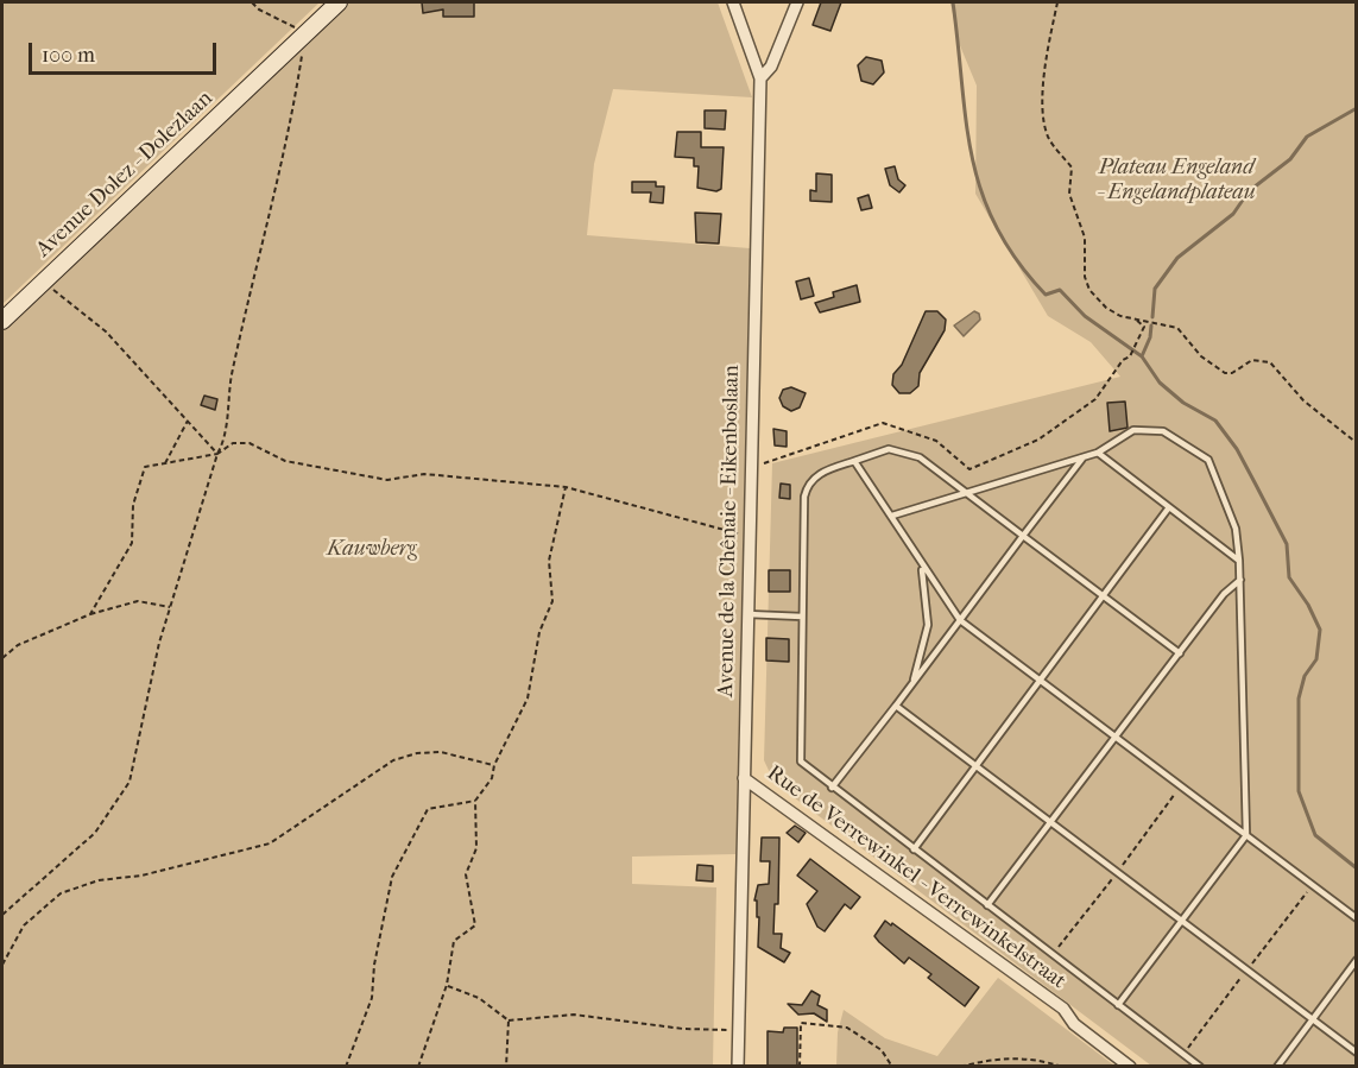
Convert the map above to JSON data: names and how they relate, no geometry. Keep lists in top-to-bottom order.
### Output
{
  "streets": {
    "street": ["Avenue Dolez - Dolezlaan", "Avenue de la Chênaie - Eikenboslaan", "Rue de Verrewinkel - Verrewinkelstraat"]
  },
  "crossings": [
    ["Avenue de la Chênaie - Eikenboslaan", "Rue de Verrewinkel - Verrewinkelstraat"]
  ],
  "parks": ["Plateau Engeland - Engelandplateau", "Kauwberg"],
  "scale_bar": "100 m"
}
